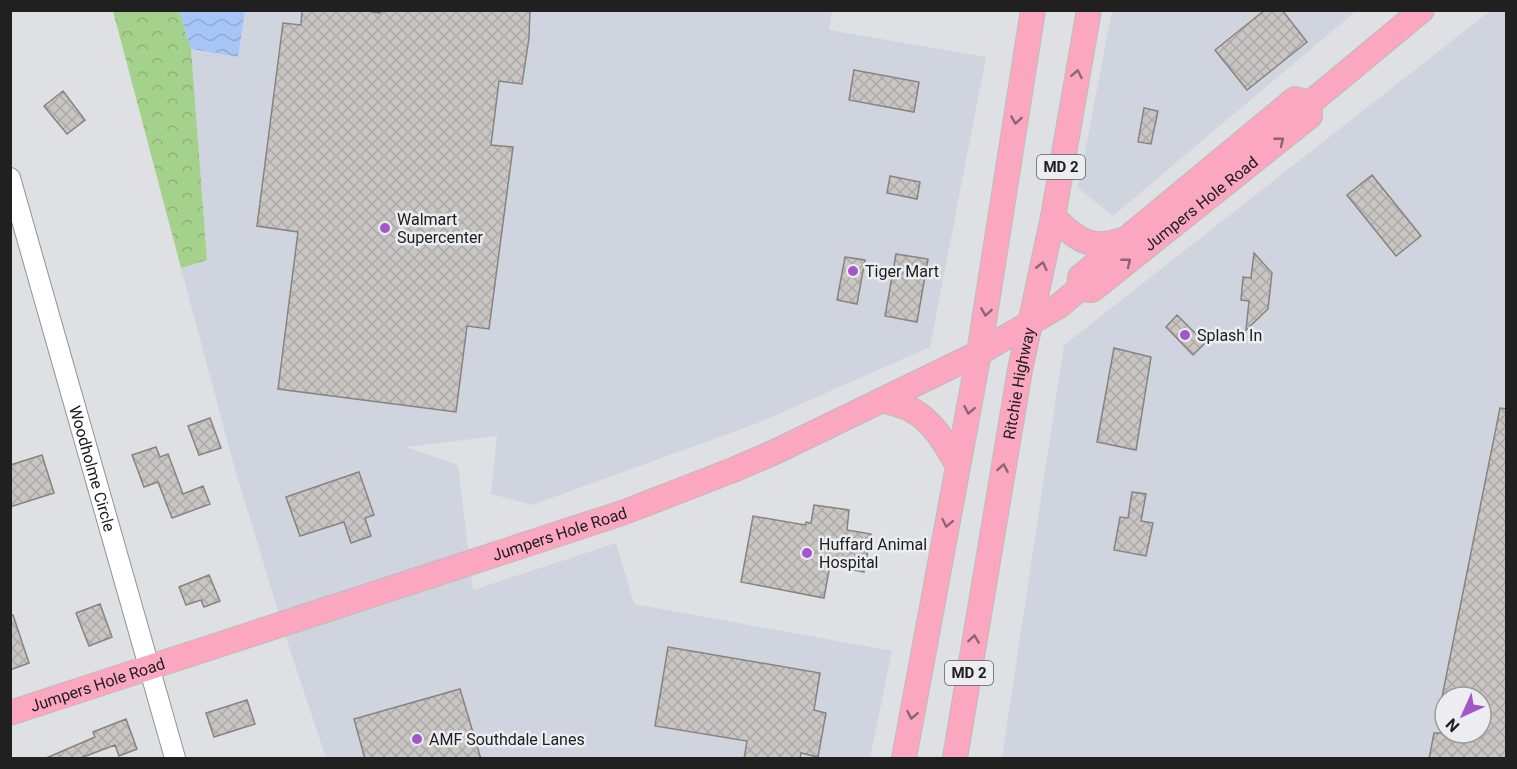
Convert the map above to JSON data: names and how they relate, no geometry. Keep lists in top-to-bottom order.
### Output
{
  "streets": {
    "main road": ["MD 2", "Jumpers Hole Road", "Ritchie Highway"],
    "street": ["Woodholme Circle"]
  },
  "crossings": [
    ["MD 2", "Jumpers Hole Road"],
    ["Jumpers Hole Road", "Ritchie Highway"],
    ["Jumpers Hole Road", "Woodholme Circle"]
  ],
  "places": [
    "Walmart Supercenter",
    "Tiger Mart",
    "Splash In",
    "Huffard Animal Hospital",
    "AMF Southdale Lanes"
  ],
  "north": "bottom left"
}
